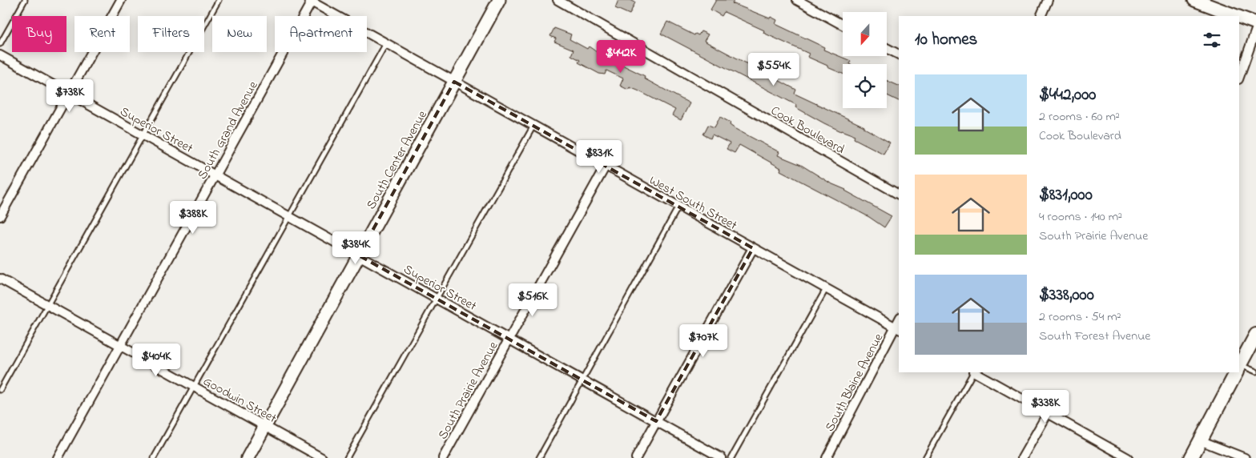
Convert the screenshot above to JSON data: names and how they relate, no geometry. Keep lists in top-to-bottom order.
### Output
{
  "streets": {
    "street": [
      "Superior Street",
      "Cook Boulevard",
      "South Grand Avenue",
      "South Center Avenue",
      "West South Street",
      "South Blaine Avenue",
      "South Prairie Avenue",
      "Goodwin Street"
    ]
  },
  "crossings": [
    ["Superior Street", "South Grand Avenue"],
    ["Superior Street", "South Center Avenue"],
    ["Superior Street", "South Prairie Avenue"],
    ["South Grand Avenue", "West South Street"],
    ["South Grand Avenue", "Goodwin Street"],
    ["South Center Avenue", "West South Street"],
    ["South Center Avenue", "Goodwin Street"],
    ["West South Street", "South Blaine Avenue"],
    ["West South Street", "South Prairie Avenue"]
  ],
  "north": "bottom",
  "page": {
    "chip": [
      "Buy",
      "Rent",
      "Filters",
      "New",
      "Apartment"
    ],
    "heading": "10 homes",
    "price": [
      "$442K",
      "$554K",
      "$738K",
      "$831K",
      "$388K",
      "$384K",
      "$516K",
      "$707K",
      "$404K",
      "$338K"
    ],
    "list": [
      {
        "name": "$442,000",
        "note": "2 rooms · 60 m² · Cook Boulevard"
      },
      {
        "name": "$831,000",
        "note": "4 rooms · 140 m² · South Prairie Avenue"
      },
      {
        "name": "$338,000",
        "note": "2 rooms · 54 m² · South Forest Avenue"
      }
    ]
  }
}
